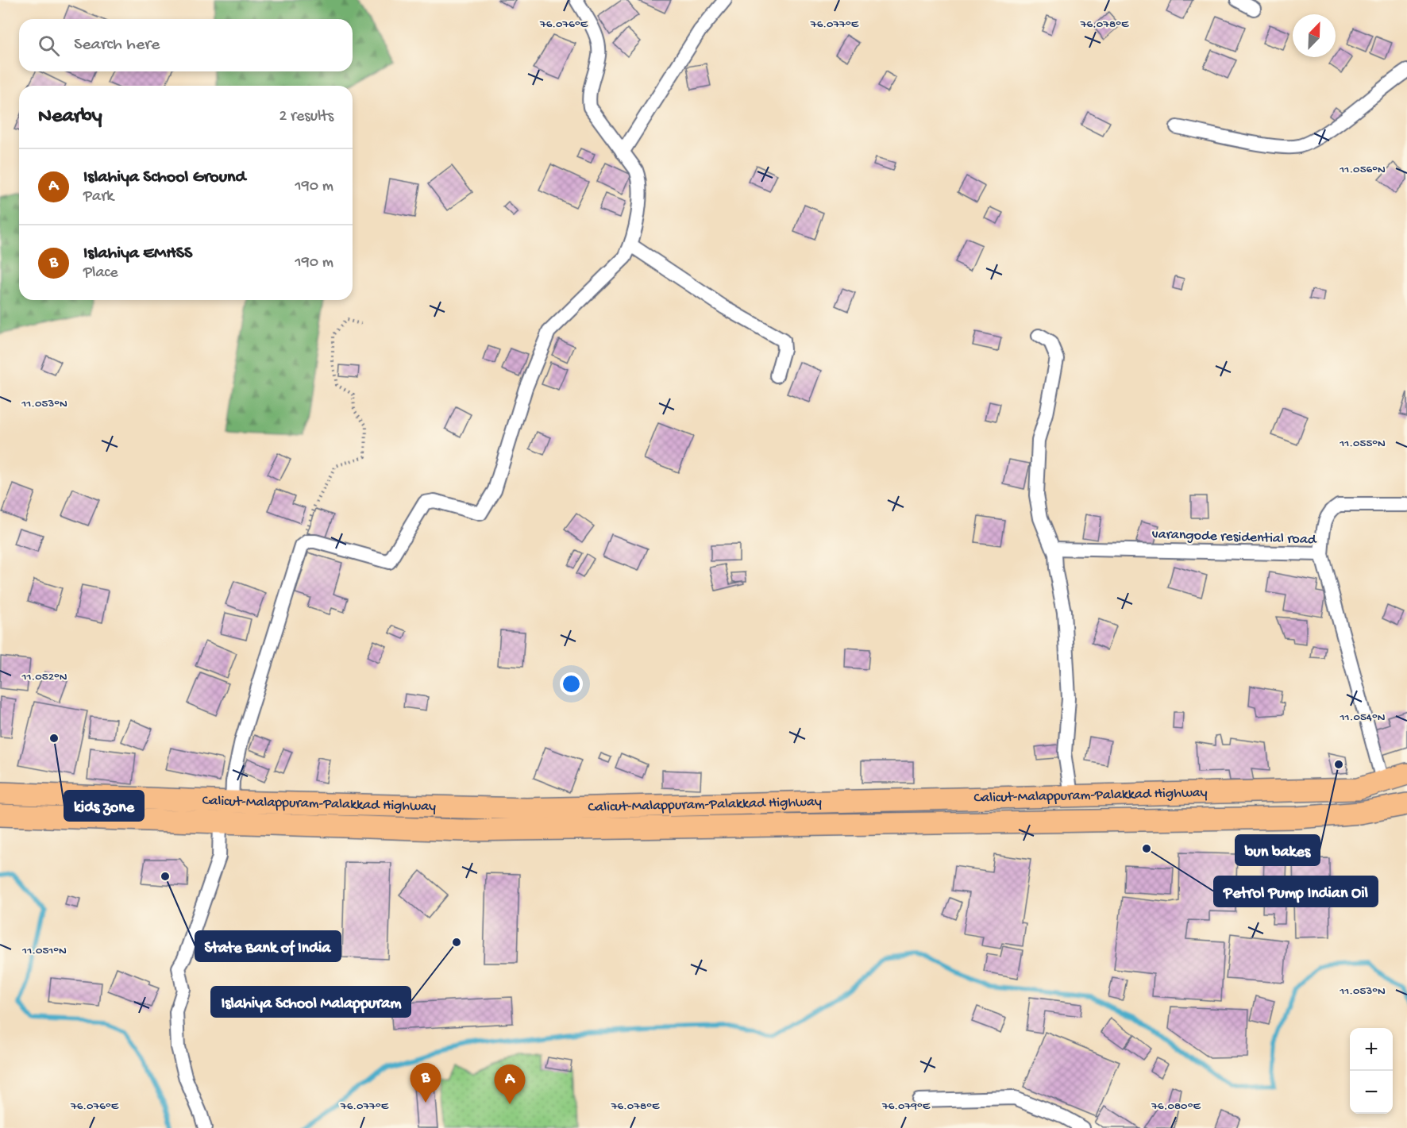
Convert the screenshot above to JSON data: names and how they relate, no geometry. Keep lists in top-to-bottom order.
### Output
{
  "streets": {
    "highway": ["Calicut-Malappuram-Palakkad Highway"],
    "street": ["varangode residential road"]
  },
  "crossings": [
    ["varangode residential road", "Calicut-Malappuram-Palakkad Highway"]
  ],
  "places": [
    "kids zone",
    "bun bakes",
    "Petrol Pump Indian Oil",
    "State Bank of India",
    "Islahiya School Malappuram"
  ],
  "north": "top right",
  "page": {
    "search": "Search here",
    "heading": ["Nearby", "2 results"],
    "list": [
      {
        "mark": "A",
        "name": "Islahiya School Ground",
        "note": "Park",
        "value": "190 m"
      },
      {
        "mark": "B",
        "name": "Islahiya EMHSS",
        "note": "Place",
        "value": "190 m"
      }
    ],
    "map_buttons": ["+", "−"],
    "pins": ["B", "A"]
  },
  "coordinates": [
    "76.076°E",
    "76.077°E",
    "76.078°E",
    "11.056°N",
    "11.053°N",
    "11.055°N",
    "11.052°N",
    "11.054°N",
    "11.051°N",
    "76.079°E",
    "76.080°E"
  ]
}
